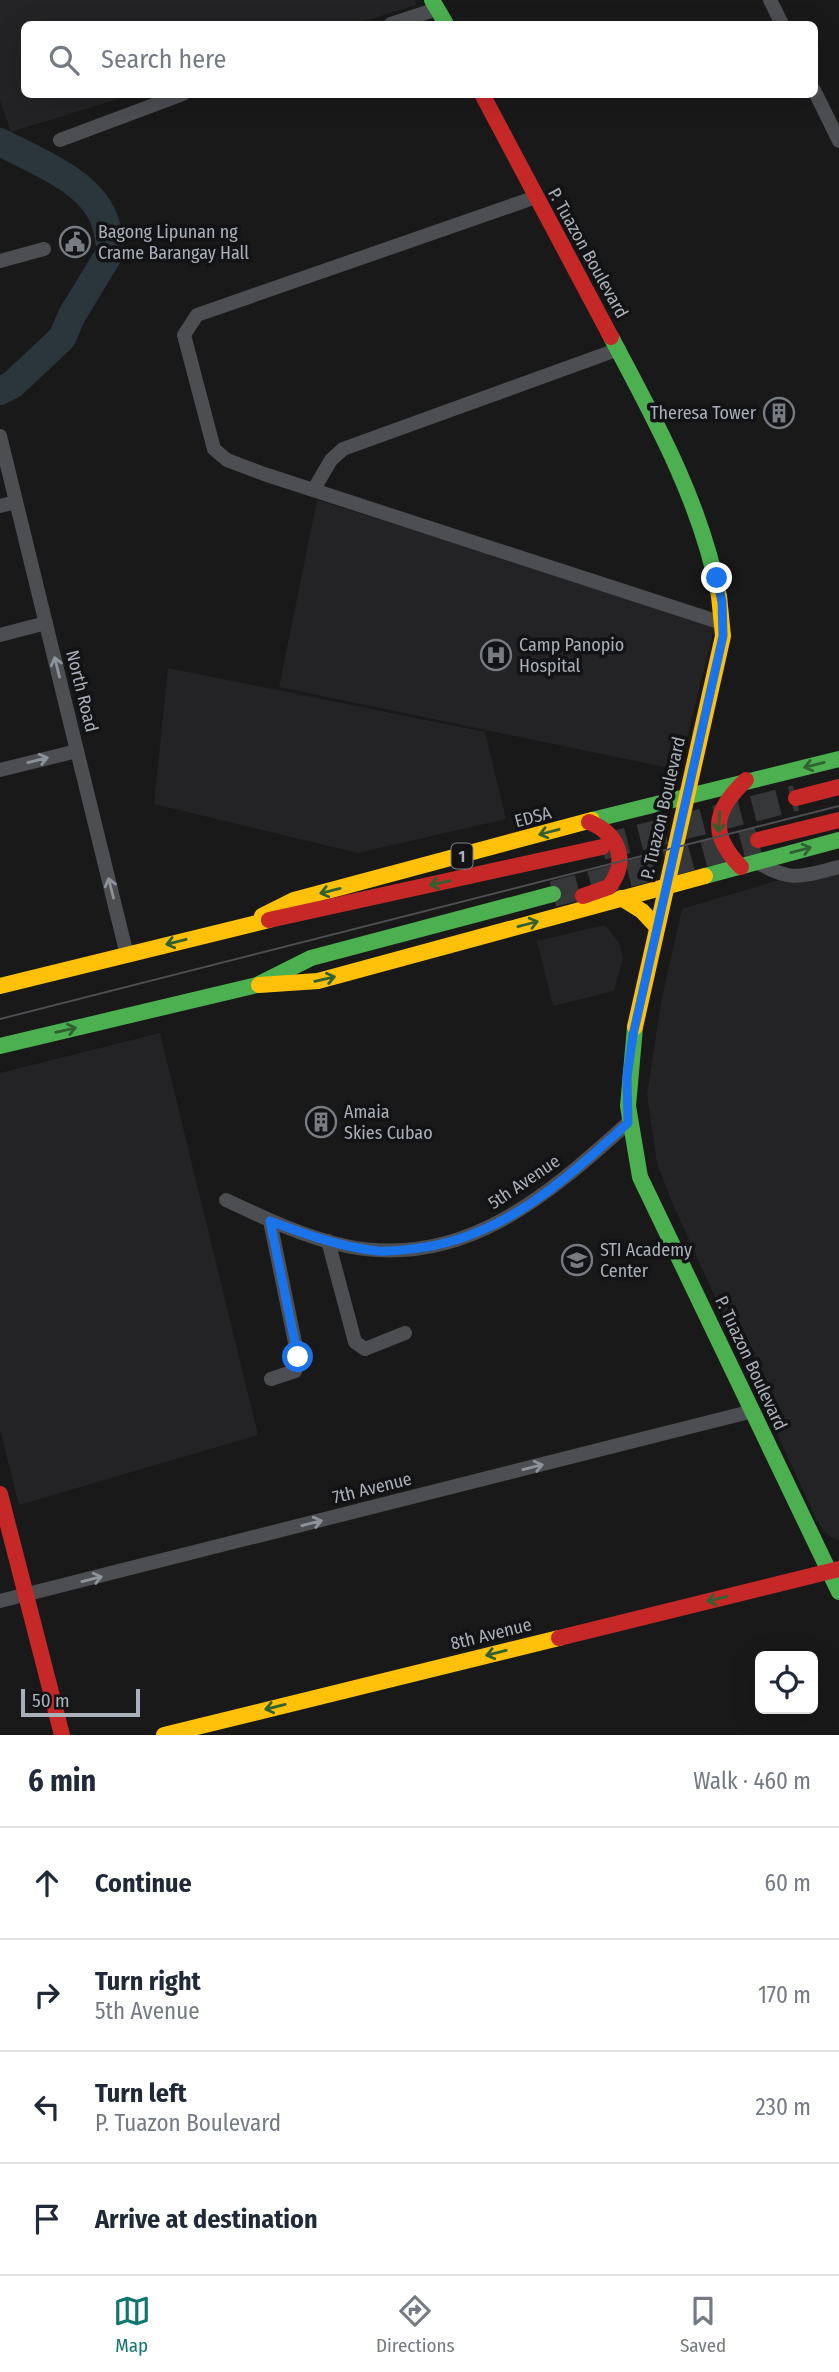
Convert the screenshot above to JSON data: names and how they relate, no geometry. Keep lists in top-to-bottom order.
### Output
{
  "streets": {
    "main road": [
      "P. Tuazon Boulevard",
      "EDSA",
      "1",
      "8th Avenue"
    ],
    "street": ["North Road", "5th Avenue", "7th Avenue"]
  },
  "crossings": [
    ["P. Tuazon Boulevard", "EDSA"],
    ["P. Tuazon Boulevard", "5th Avenue"],
    ["P. Tuazon Boulevard", "7th Avenue"],
    ["P. Tuazon Boulevard", "8th Avenue"],
    ["North Road", "EDSA"]
  ],
  "one_way": ["North Road", "7th Avenue", "8th Avenue"],
  "places": {
    "public building": ["Bagong Lipunan ng Crame Barangay Hall"],
    "building": ["Theresa Tower", "Amaia Skies Cubao"],
    "hospital": ["Camp Panopio Hospital"],
    "school or university": ["STI Academy Center"]
  },
  "scale_bar": "50 m",
  "page": {
    "search": "Search here",
    "scale": "50 m",
    "heading": ["6 min", "Walk · 460 m"],
    "list": [
      ["Continue", "60 m"],
      ["Turn right", "5th Avenue", "170 m"],
      ["Turn left", "P. Tuazon Boulevard", "230 m"],
      "Arrive at destination"
    ],
    "nav": ["Map", "Directions", "Saved"]
  }
}
